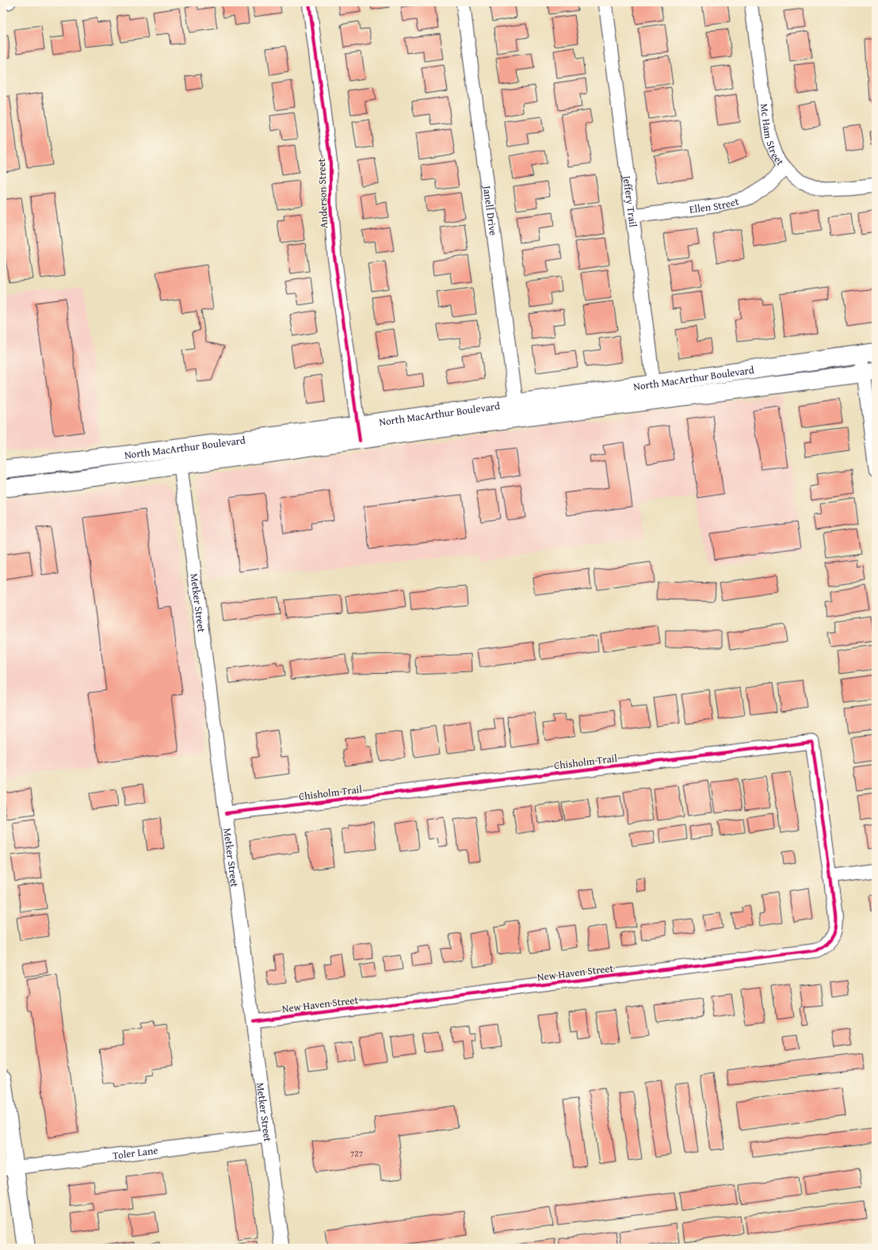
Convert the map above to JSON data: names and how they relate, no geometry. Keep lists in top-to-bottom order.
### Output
{
  "streets": {
    "main road": ["North MacArthur Boulevard"],
    "street": [
      "Mc Ham Street",
      "Anderson Street",
      "Jeffery Trail",
      "Ellen Street",
      "Janell Drive",
      "Metker Street",
      "Chisholm Trail",
      "New Haven Street",
      "Toler Lane"
    ]
  },
  "crossings": [
    ["Mc Ham Street", "Ellen Street"],
    ["Anderson Street", "North MacArthur Boulevard"],
    ["Jeffery Trail", "Ellen Street"],
    ["Jeffery Trail", "North MacArthur Boulevard"],
    ["Janell Drive", "North MacArthur Boulevard"],
    ["North MacArthur Boulevard", "Metker Street"],
    ["Metker Street", "Chisholm Trail"],
    ["Metker Street", "New Haven Street"],
    ["Metker Street", "Toler Lane"],
    ["Chisholm Trail", "New Haven Street"]
  ],
  "house_numbers": ["727"]
}
